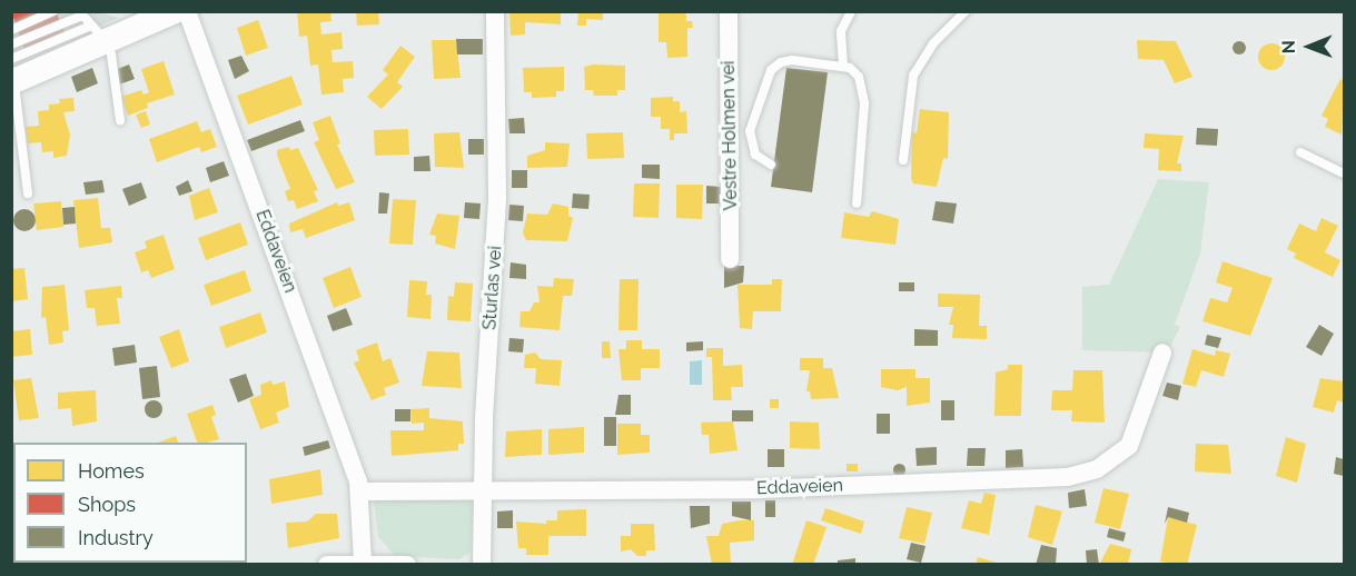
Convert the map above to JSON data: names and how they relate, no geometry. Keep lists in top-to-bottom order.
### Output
{
  "streets": {
    "street": ["Vestre Holmen vei", "Eddaveien", "Sturlas vei"]
  },
  "crossings": [
    ["Eddaveien", "Sturlas vei"]
  ],
  "legend": ["Homes", "Shops", "Industry"],
  "north": "left"
}
